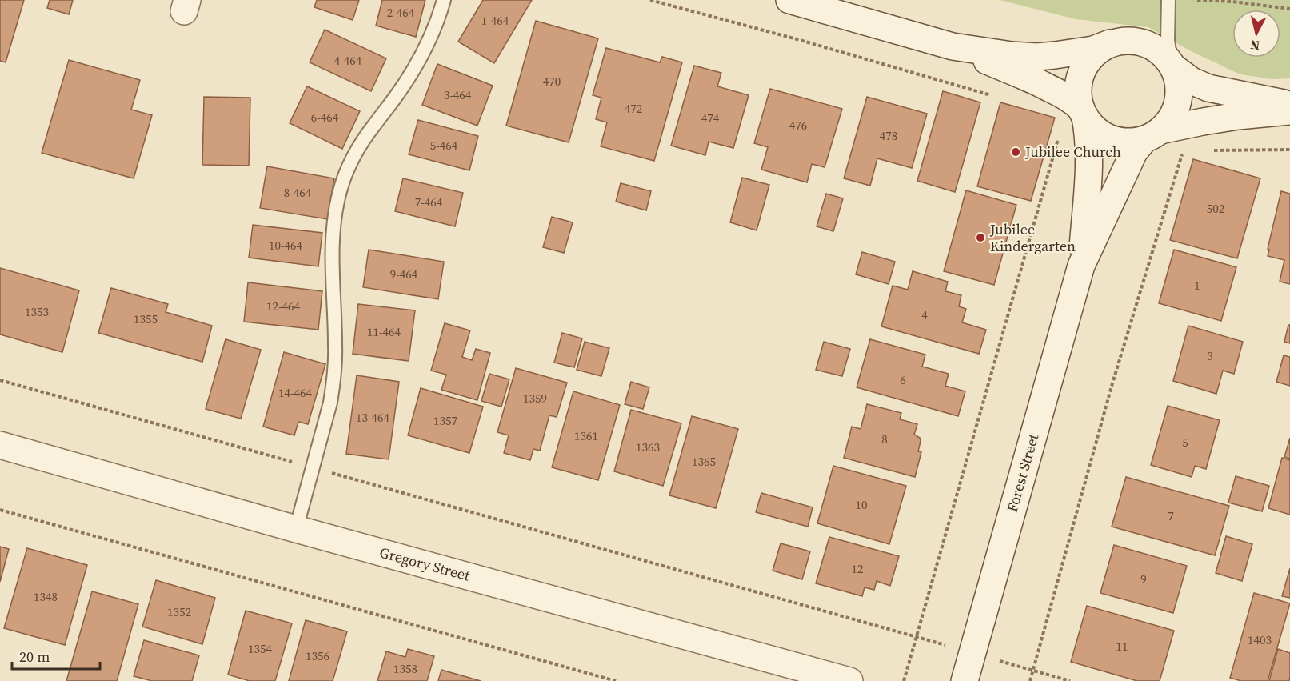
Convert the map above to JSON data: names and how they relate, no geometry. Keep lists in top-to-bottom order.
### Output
{
  "streets": {
    "street": ["Forest Street", "Gregory Street"]
  },
  "places": ["Jubilee Church", "Jubilee Kindergarten"],
  "house_numbers": [
    "2-464",
    "1-464",
    "4-464",
    "470",
    "3-464",
    "472",
    "6-464",
    "474",
    "476",
    "478",
    "5-464",
    "8-464",
    "7-464",
    "502",
    "10-464",
    "9-464",
    "1",
    "12-464",
    "1353",
    "4",
    "1355",
    "11-464",
    "3",
    "6",
    "14-464",
    "1359",
    "13-464",
    "1357",
    "1361",
    "8",
    "5",
    "1363",
    "1365",
    "10",
    "7",
    "12",
    "9",
    "1348",
    "1352",
    "1403",
    "11",
    "1354",
    "1356",
    "1358"
  ],
  "scale_bar": "20 m",
  "north": "bottom"
}
